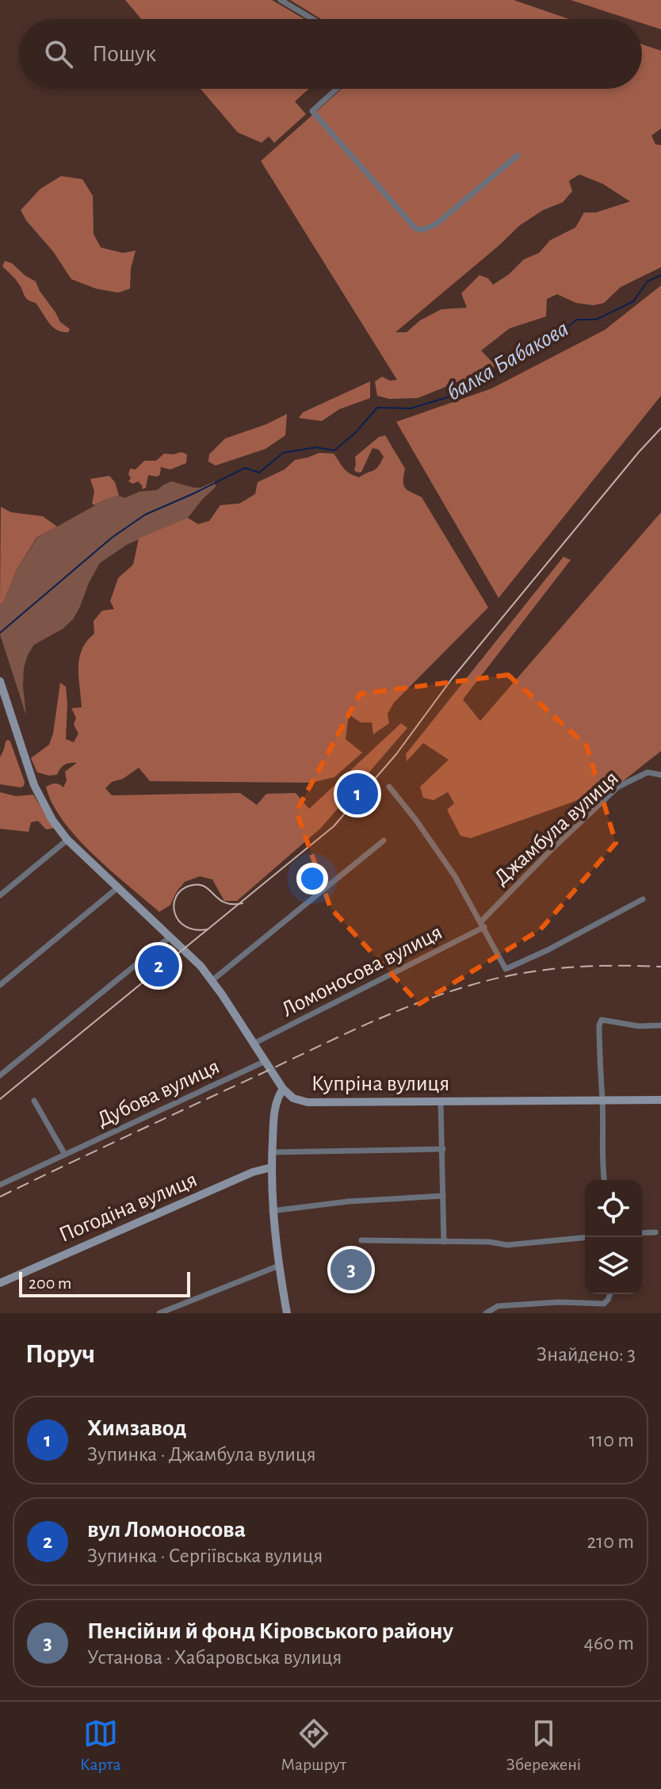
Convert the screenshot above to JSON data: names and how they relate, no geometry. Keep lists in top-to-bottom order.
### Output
{
  "streets": {
    "main road": ["Купріна вулиця", "Погодіна вулиця"],
    "street": ["Джамбула вулиця", "Ломоносова вулиця", "Дубова вулиця"]
  },
  "crossings": [
    ["Джамбула вулиця", "Ломоносова вулиця"],
    ["Ломоносова вулиця", "Купріна вулиця"],
    ["Купріна вулиця", "Дубова вулиця"]
  ],
  "water": ["балка Бабакова"],
  "scale_bar": "200 m",
  "page": {
    "search": "Пошук",
    "pins": ["1", "2", "3"],
    "scale": "200 m",
    "heading": ["Поруч", "Знайдено: 3"],
    "list": [
      {
        "mark": "1",
        "name": "Химзавод",
        "note": "Зупинка · Джамбула вулиця",
        "value": "110 m"
      },
      {
        "mark": "2",
        "name": "вул Ломоносова",
        "note": "Зупинка · Сергіївська вулиця",
        "value": "210 m"
      },
      {
        "mark": "3",
        "name": "Пенсійни й фонд Кіровського району",
        "note": "Установа · Хабаровська вулиця",
        "value": "460 m"
      }
    ],
    "nav": ["Карта", "Маршрут", "Збережені"]
  }
}
